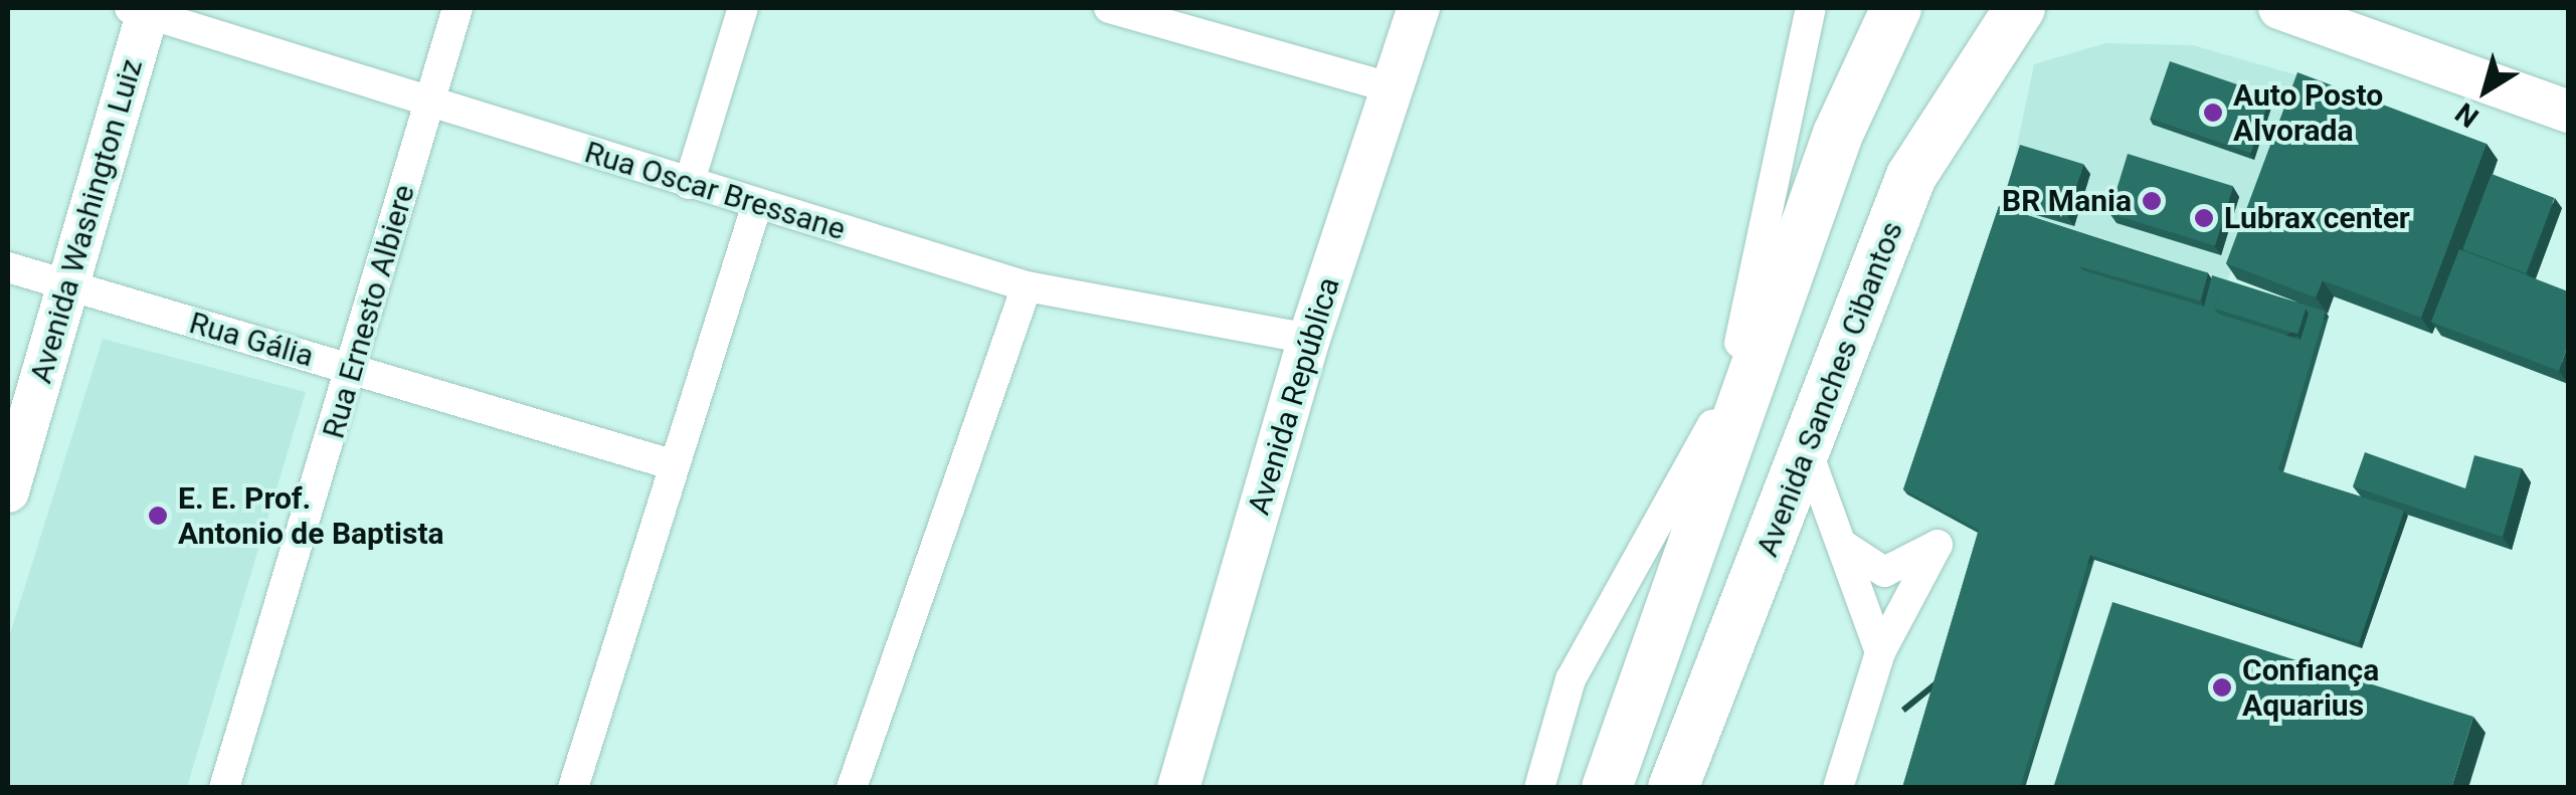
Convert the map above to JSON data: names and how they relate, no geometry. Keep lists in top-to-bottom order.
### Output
{
  "streets": {
    "main road": ["Avenida Washington Luiz", "Avenida Sanches Cibantos", "Avenida República"],
    "street": ["Rua Oscar Bressane", "Rua Ernesto Albiere", "Rua Gália"]
  },
  "crossings": [
    ["Rua Oscar Bressane", "Avenida Washington Luiz"],
    ["Rua Oscar Bressane", "Rua Ernesto Albiere"],
    ["Rua Oscar Bressane", "Avenida República"],
    ["Avenida Washington Luiz", "Rua Gália"],
    ["Rua Ernesto Albiere", "Rua Gália"]
  ],
  "places": [
    "Auto Posto Alvorada",
    "BR Mania",
    "Lubrax center",
    "E. E. Prof. Antonio de Baptista",
    "Confiança Aquarius"
  ],
  "north": "bottom left"
}
